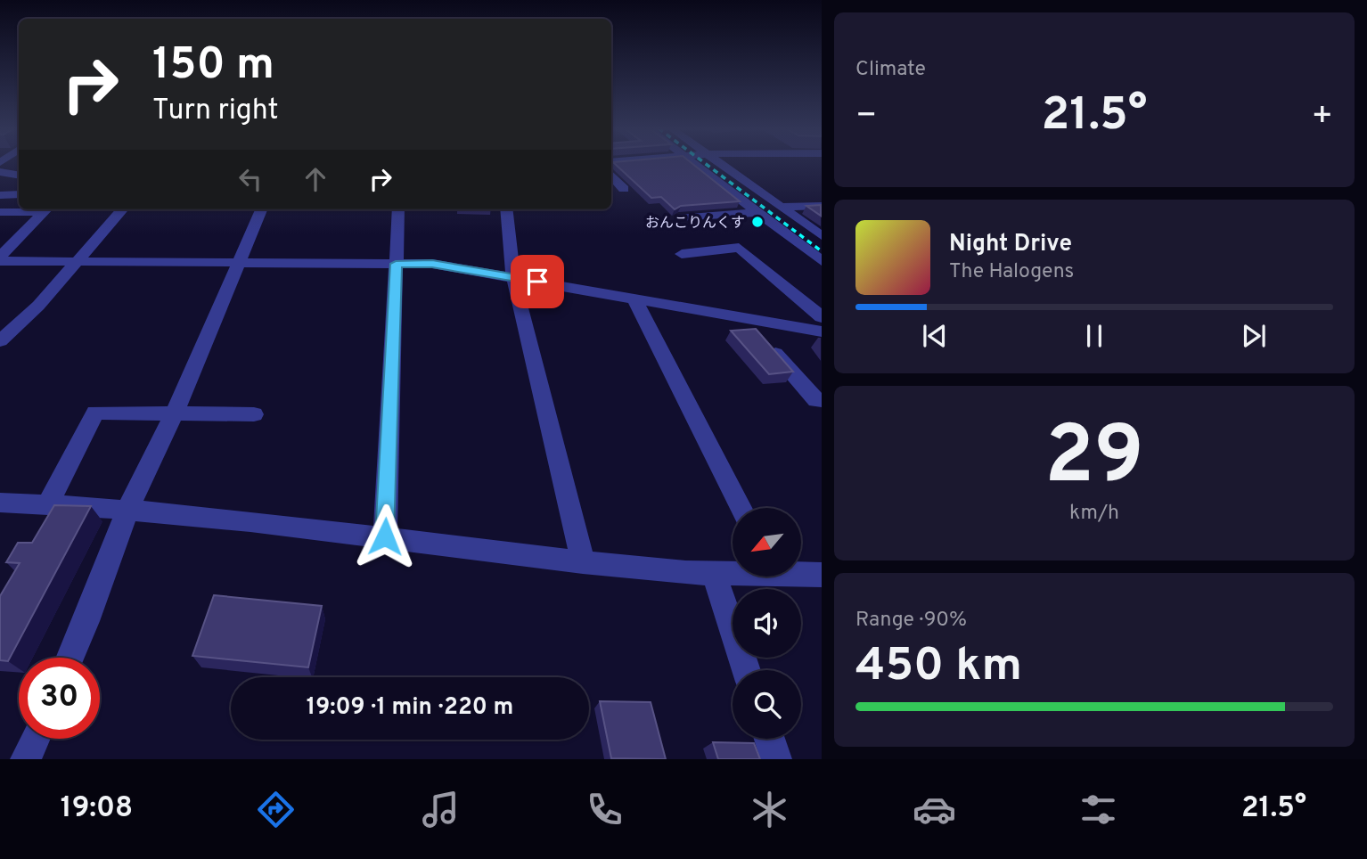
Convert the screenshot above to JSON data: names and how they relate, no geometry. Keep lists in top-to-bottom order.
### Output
{
  "places": ["おんこりんくす"],
  "north": "bottom left",
  "page": {
    "tile": [
      "Climate",
      ["29", "km/h"],
      ["Range · 90%", "450 km"]
    ],
    "turn": ["150 m", "Turn right"],
    "heat": ["−", "21.5°", "+"],
    "song": ["Night Drive", "The Halogens"],
    "limit": "30",
    "trip": "19:09 · 1 min · 220 m",
    "tabs": ["19:08", "21.5°"]
  }
}
